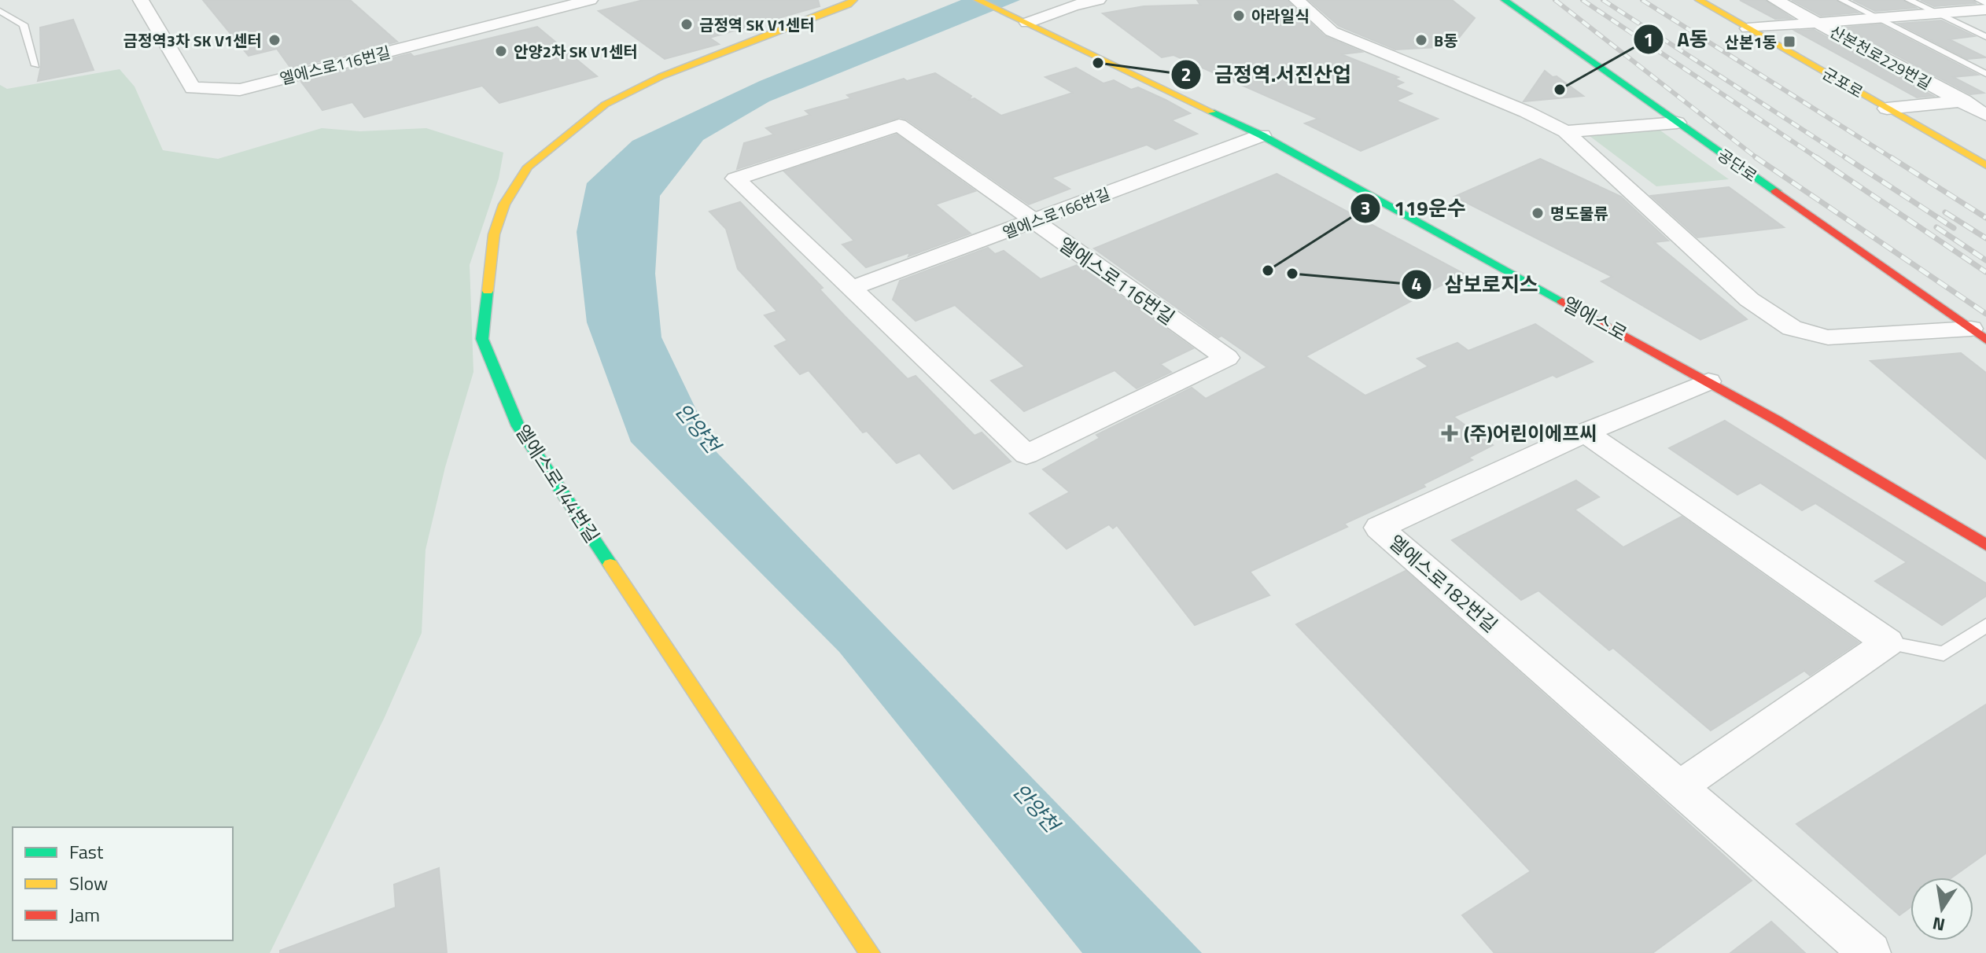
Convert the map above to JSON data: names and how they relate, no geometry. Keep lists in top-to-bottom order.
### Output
{
  "streets": {
    "street": [
      "산본천로229번길",
      "엘에스로116번길",
      "군포로",
      "공단로",
      "엘에스로166번길",
      "엘에스로",
      "엘에스로144번길",
      "엘에스로182번길"
    ]
  },
  "crossings": [
    ["엘에스로116번길", "엘에스로166번길"],
    ["엘에스로166번길", "엘에스로"],
    ["엘에스로", "엘에스로182번길"]
  ],
  "water": ["안양천"],
  "places": {
    "other": [
      "아라일식",
      "금정역 SK V1센터",
      "금정역3차 SK V1센터",
      "B동",
      "안양2차 SK V1센터",
      "금정역.서진산업",
      "A동",
      "명도물류",
      "119운수",
      "삼보로지스"
    ],
    "transit": ["산본1동"],
    "health": ["(주)어린이에프씨"]
  },
  "legend": ["Fast", "Slow", "Jam"],
  "north": "bottom"
}
